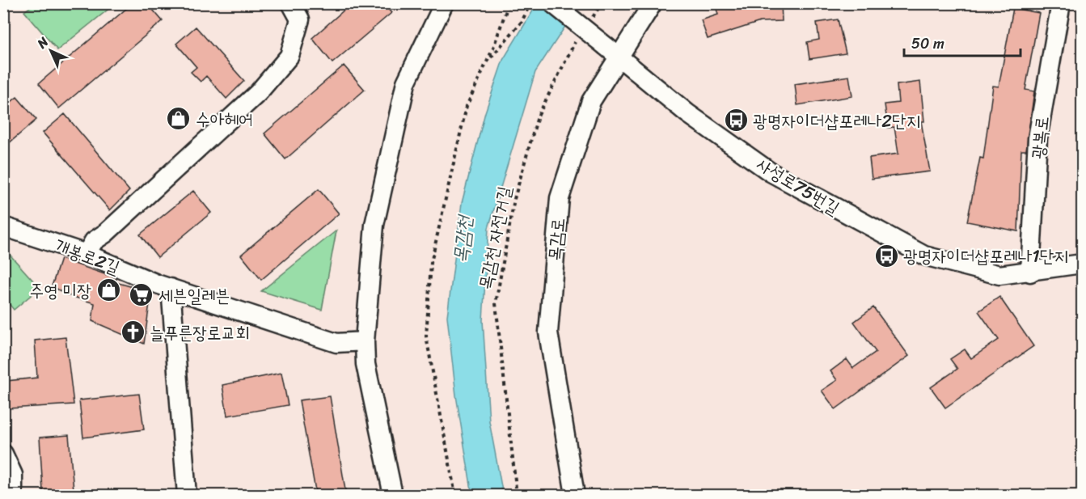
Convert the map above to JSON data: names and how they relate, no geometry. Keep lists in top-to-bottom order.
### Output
{
  "streets": {
    "street": [
      "광복로",
      "사성로75번길",
      "목감로",
      "개봉로2길"
    ],
    "path": ["목감천 자전거길"]
  },
  "crossings": [
    ["광복로", "사성로75번길"],
    ["사성로75번길", "목감로"]
  ],
  "water": ["목감천"],
  "places": {
    "shop": ["수아헤어", "주영 미장"],
    "bus stop": ["광명자이더샵포레나2단지", "광명자이더샵포레나1단지"],
    "supermarket": ["세븐일레븐"],
    "church": ["늘푸른장로교회"]
  },
  "scale_bar": "50 m",
  "north": "top left"
}
